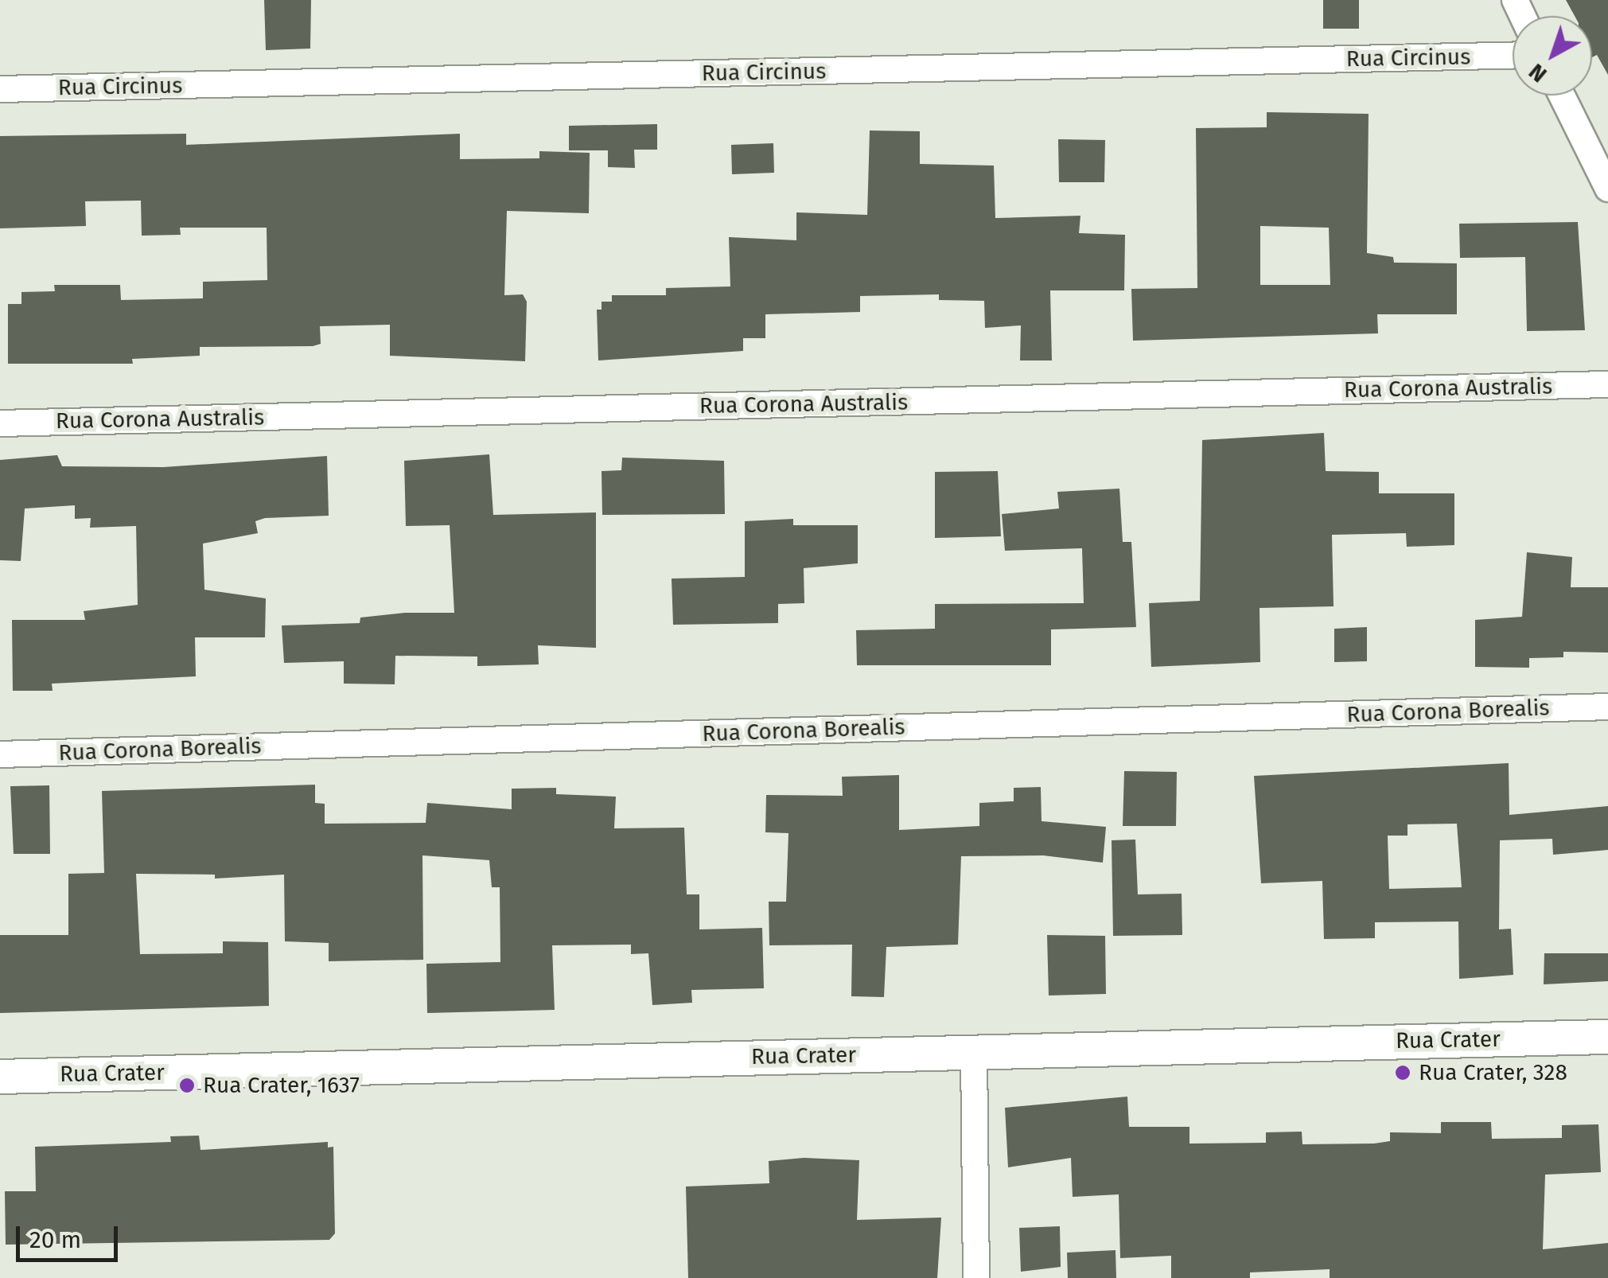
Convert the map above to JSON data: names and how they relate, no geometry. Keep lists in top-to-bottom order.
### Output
{
  "streets": {
    "street": [
      "Rua Circinus",
      "Rua Corona Australis",
      "Rua Corona Borealis",
      "Rua Crater"
    ]
  },
  "places": ["Rua Crater, 328", "Rua Crater, 1637"],
  "scale_bar": "20 m",
  "north": "bottom left"
}
